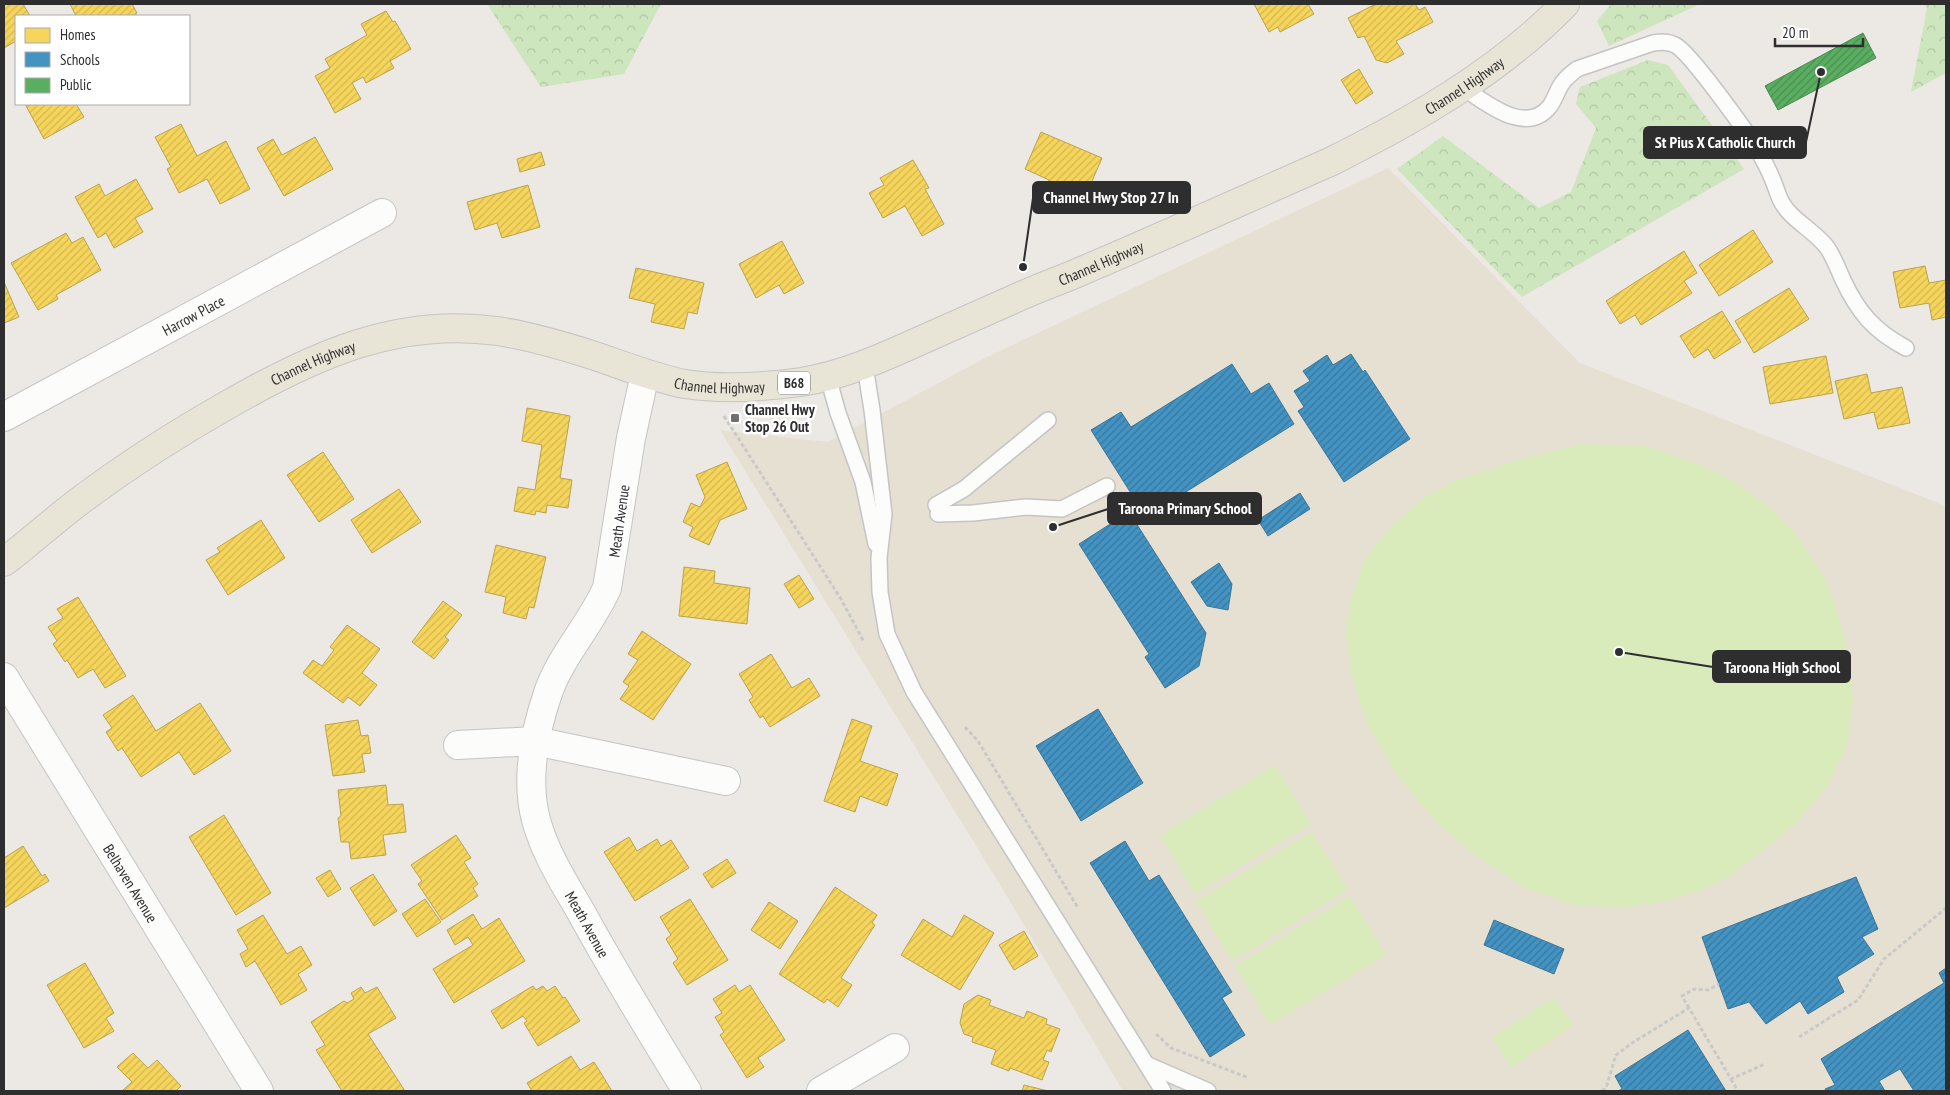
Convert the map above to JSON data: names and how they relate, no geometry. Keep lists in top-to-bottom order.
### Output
{
  "streets": {
    "main road": ["Channel Highway", "B68"],
    "street": ["Harrow Place", "Meath Avenue", "Belhaven Avenue"]
  },
  "crossings": [
    ["Channel Highway", "Meath Avenue"]
  ],
  "places": {
    "other": [
      "St Pius X Catholic Church",
      "Channel Hwy Stop 27 In",
      "Taroona Primary School",
      "Taroona High School"
    ],
    "transit": ["Channel Hwy Stop 26 Out"]
  },
  "legend": ["Homes", "Schools", "Public"],
  "scale_bar": "20 m"
}
